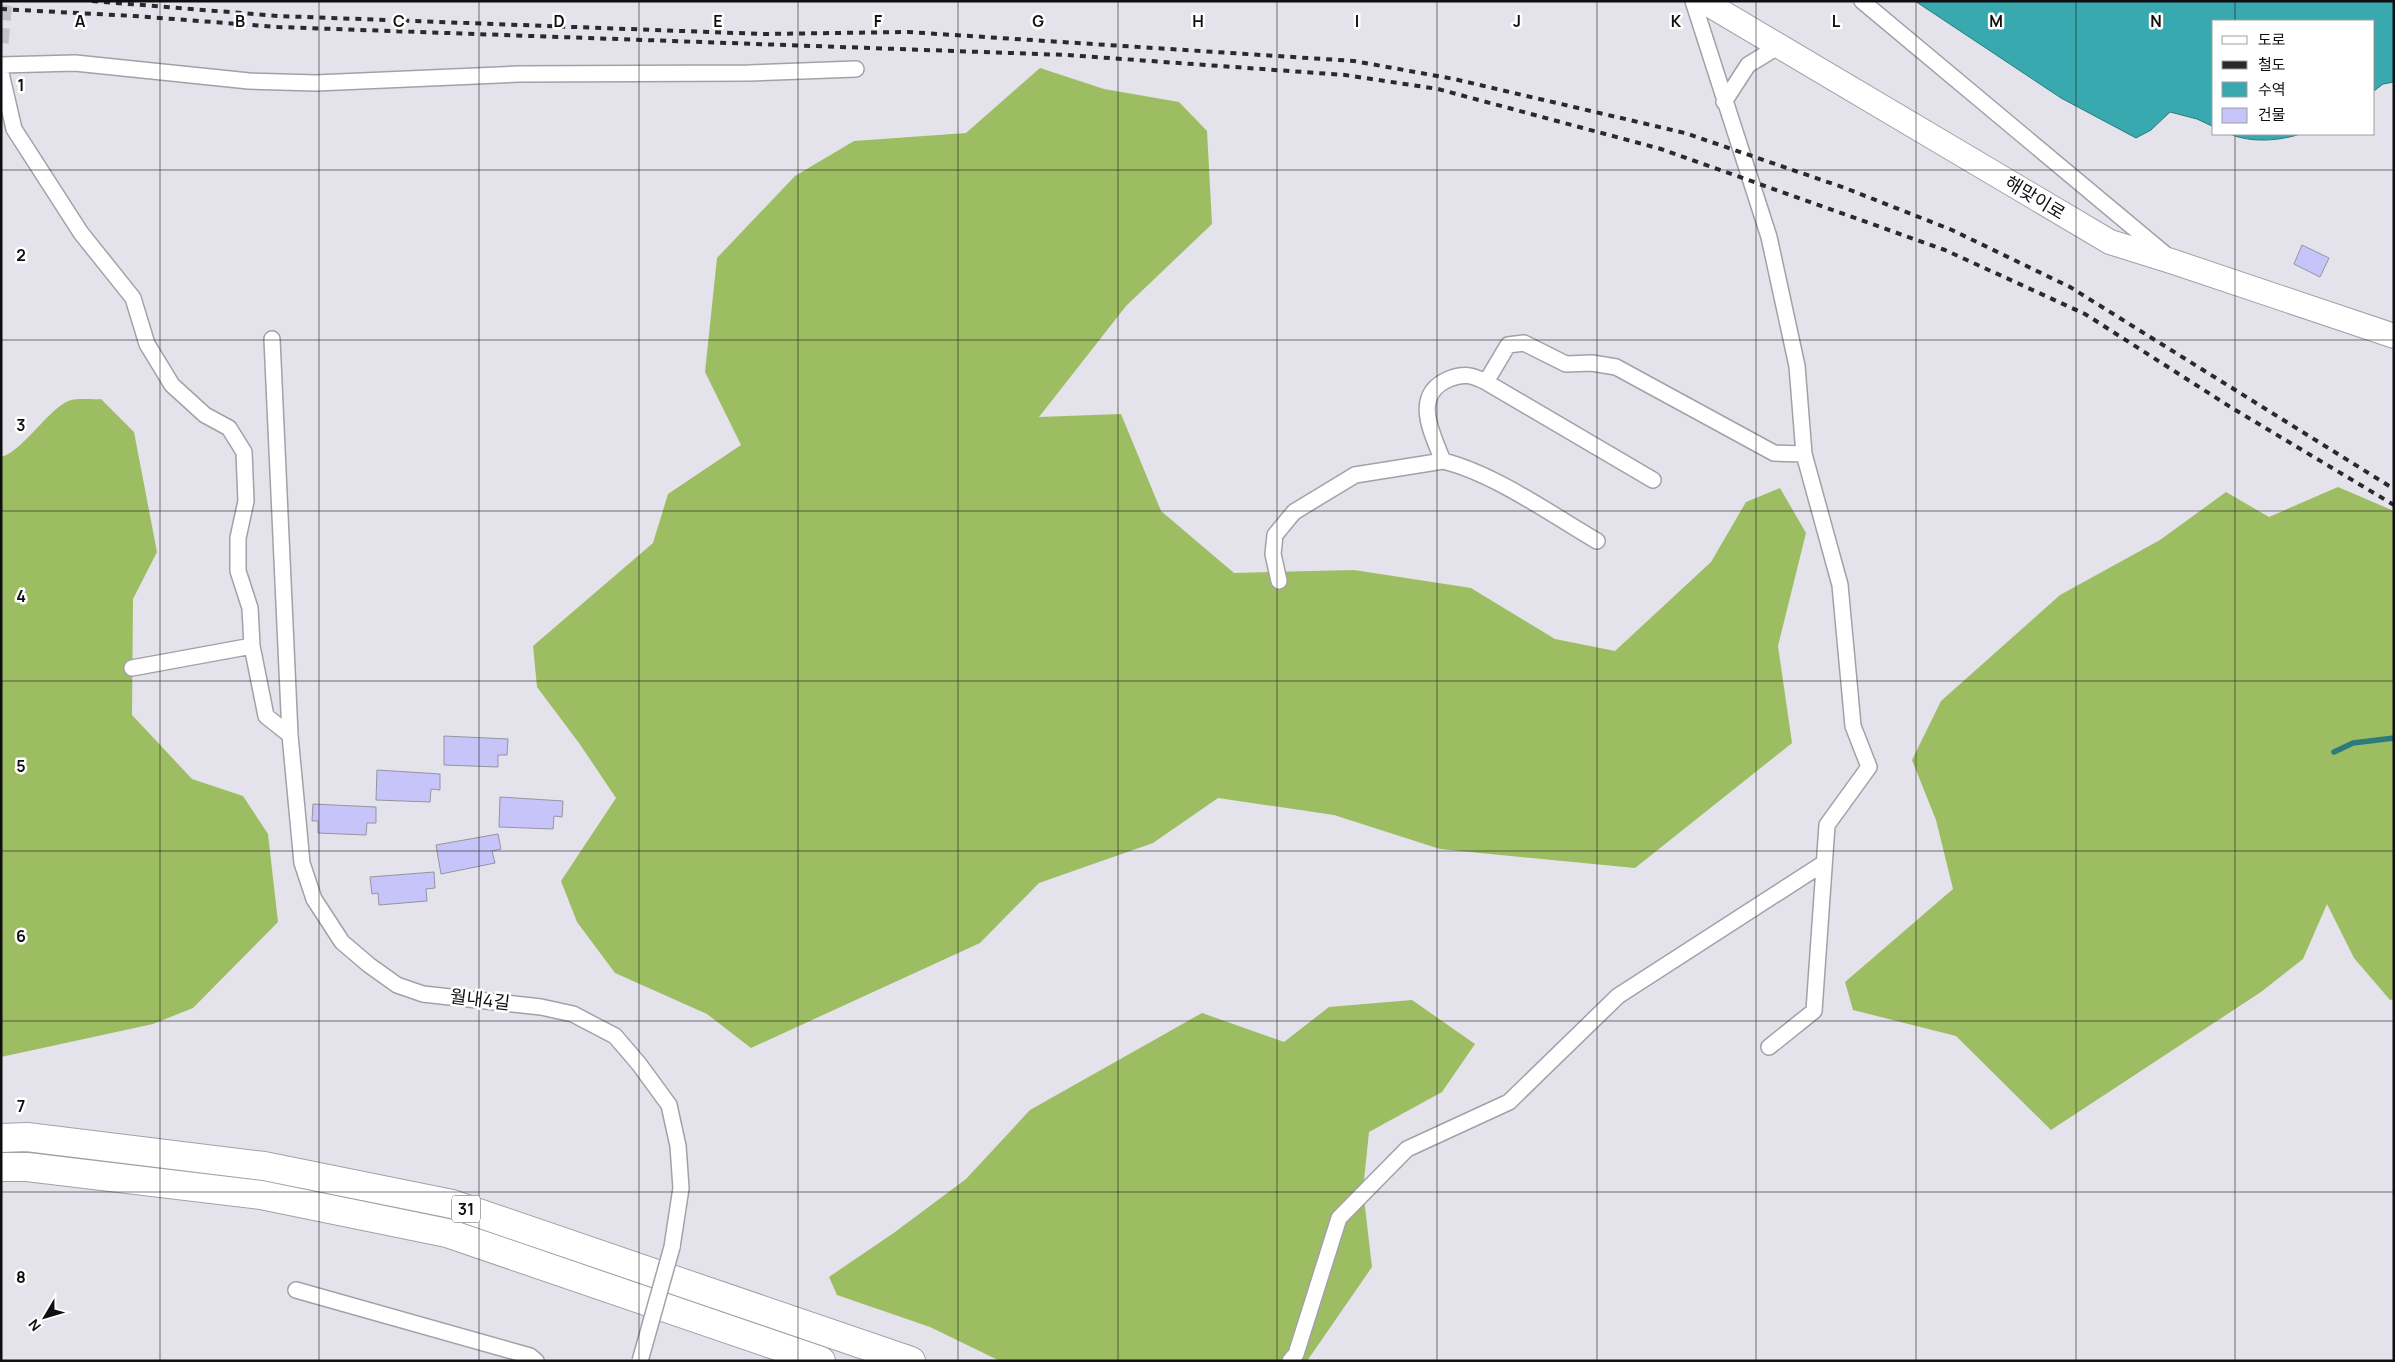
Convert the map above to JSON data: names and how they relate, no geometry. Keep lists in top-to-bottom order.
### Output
{
  "streets": {
    "highway": ["31"],
    "main road": ["해맞이로"],
    "street": ["월내4길"]
  },
  "legend": [
    "도로",
    "철도",
    "수역",
    "건물"
  ],
  "north": "bottom left",
  "grid": {
    "columns": [
      "A",
      "B",
      "C",
      "D",
      "E",
      "F",
      "G",
      "H",
      "I",
      "J",
      "K",
      "L",
      "M",
      "N"
    ],
    "rows": [
      "1",
      "2",
      "3",
      "4",
      "5",
      "6",
      "7",
      "8"
    ]
  }
}
